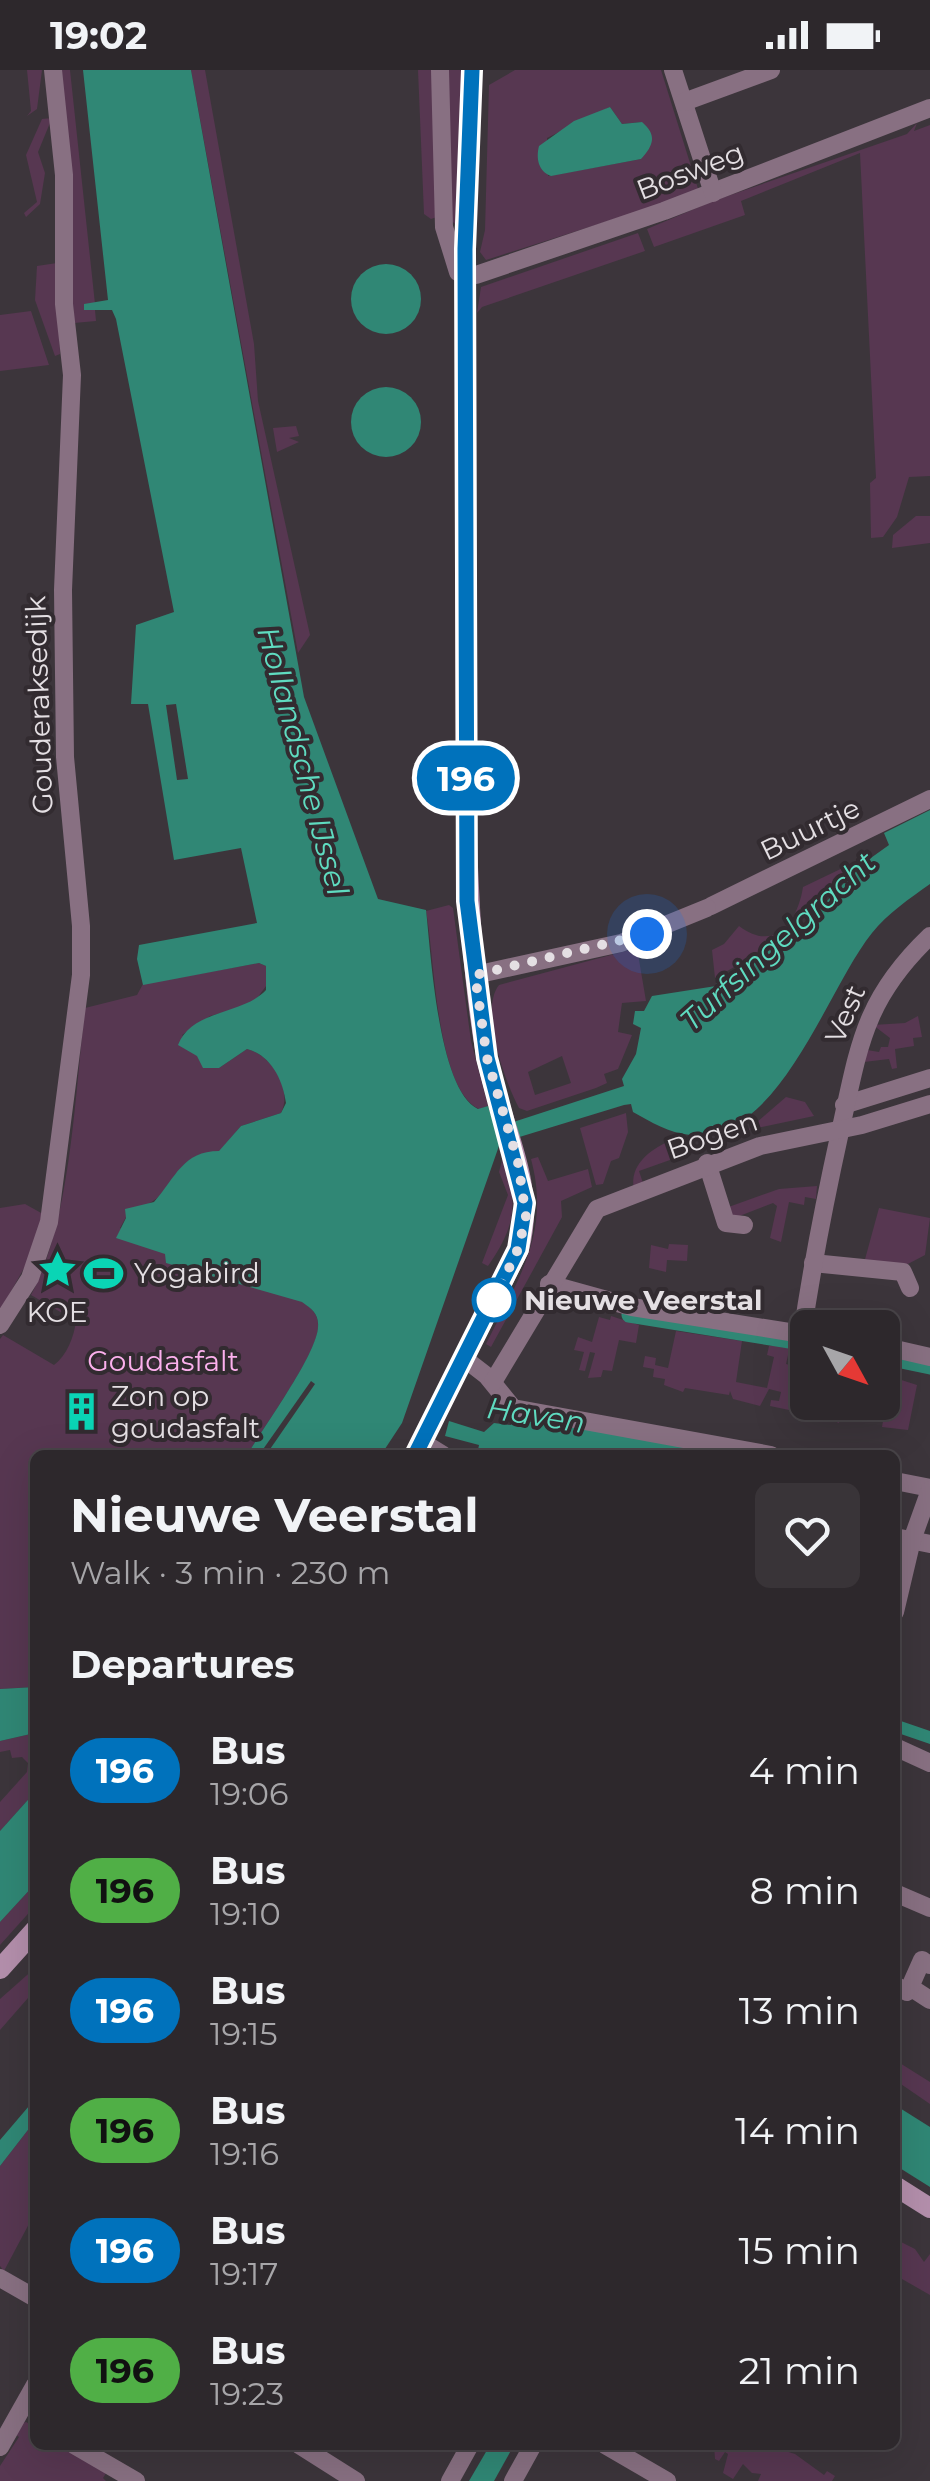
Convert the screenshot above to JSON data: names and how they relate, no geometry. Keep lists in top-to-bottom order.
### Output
{
  "streets": {
    "street": [
      "Bosweg",
      "Gouderaksedijk",
      "Buurtje",
      "Vest",
      "Bogen"
    ]
  },
  "crossings": [
    ["Vest", "Bogen"]
  ],
  "water": ["Hollandsche IJssel", "Turfsingelgracht", "Haven"],
  "parks": ["Goudasfalt"],
  "places": {
    "place": ["KOE"],
    "sports": ["Yogabird"],
    "other": ["Nieuwe Veerstal"],
    "building": ["Zon op goudasfalt"]
  },
  "lines": ["bus line 196"],
  "north": "bottom right",
  "page": {
    "status": "19:02",
    "on_map": "196",
    "heading": [
      ["Nieuwe Veerstal", "Walk · 3 min · 230 m"],
      "Departures"
    ],
    "list": [
      {
        "mark": "196",
        "name": "Bus",
        "note": "19:06",
        "value": "4 min"
      },
      {
        "mark": "196",
        "name": "Bus",
        "note": "19:10",
        "value": "8 min"
      },
      {
        "mark": "196",
        "name": "Bus",
        "note": "19:15",
        "value": "13 min"
      },
      {
        "mark": "196",
        "name": "Bus",
        "note": "19:16",
        "value": "14 min"
      },
      {
        "mark": "196",
        "name": "Bus",
        "note": "19:17",
        "value": "15 min"
      },
      {
        "mark": "196",
        "name": "Bus",
        "note": "19:23",
        "value": "21 min"
      }
    ]
  }
}
